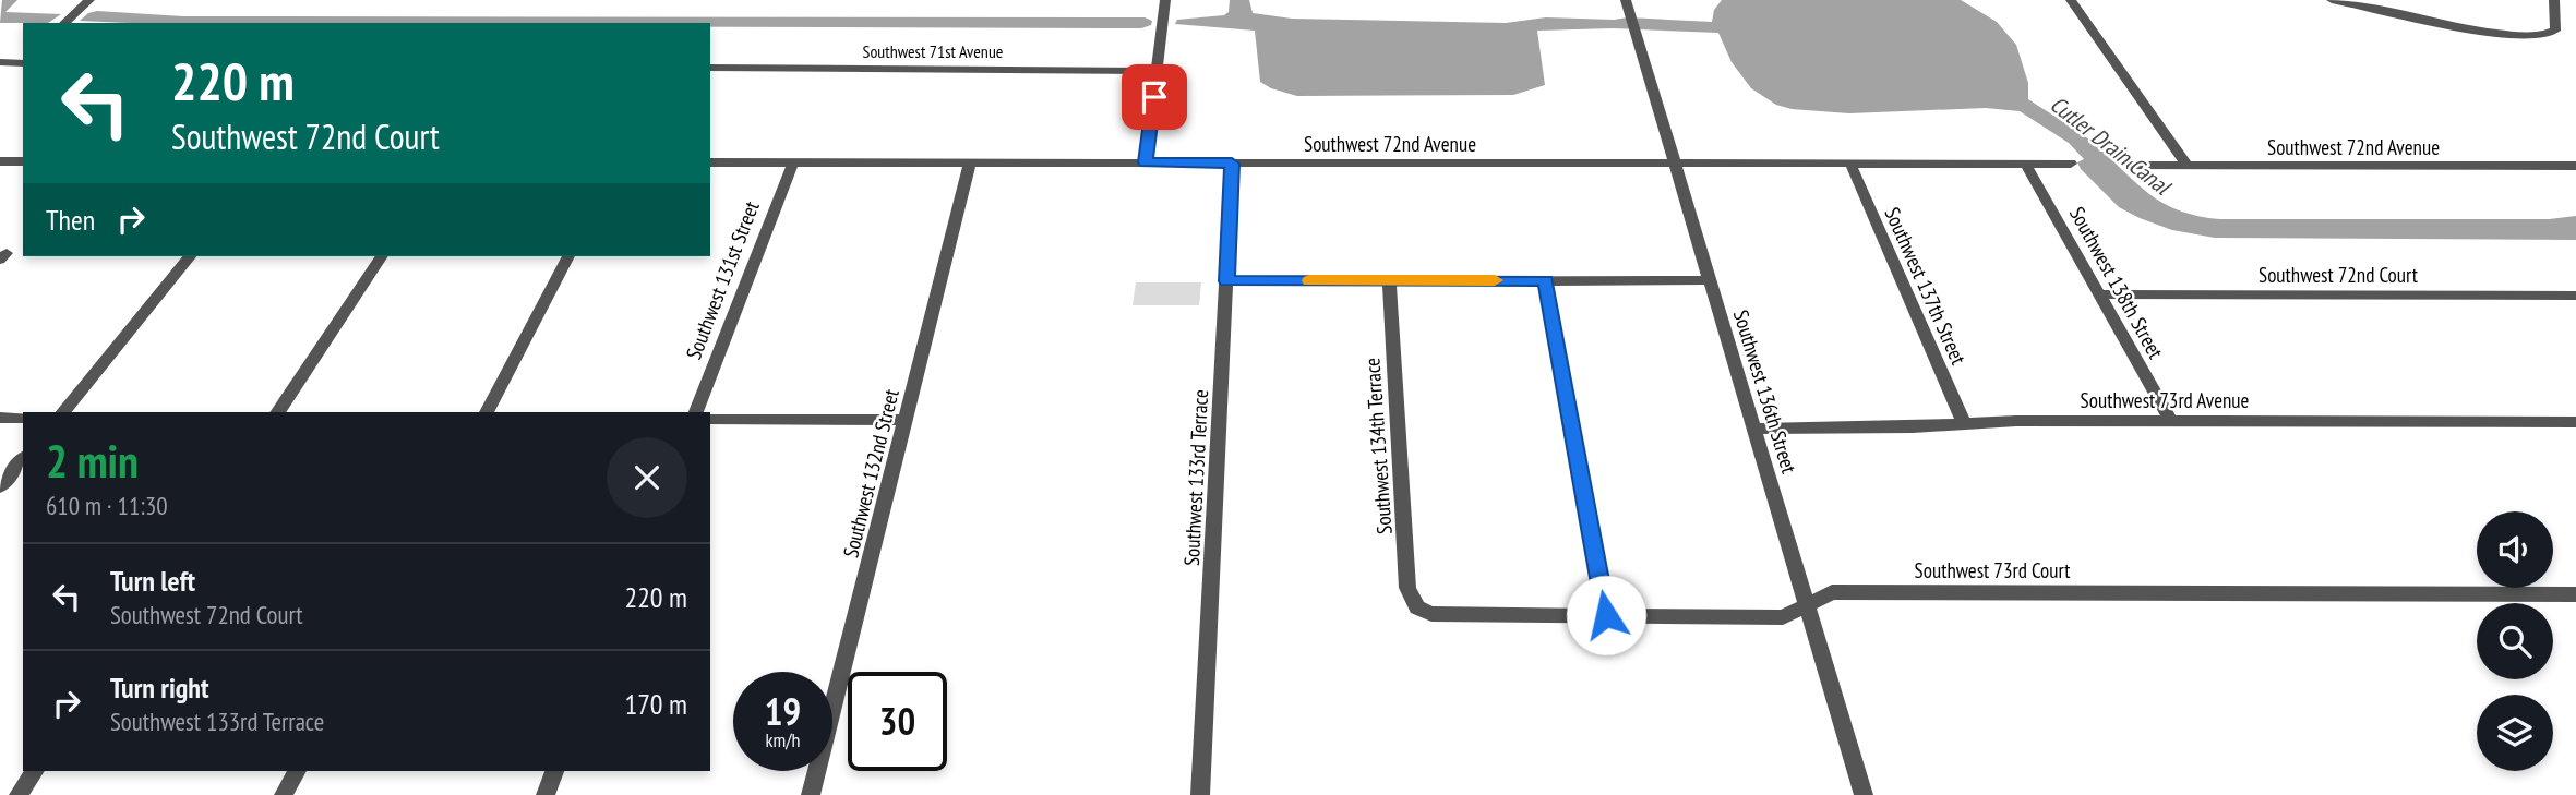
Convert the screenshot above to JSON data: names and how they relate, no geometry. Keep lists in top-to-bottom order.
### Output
{
  "streets": {
    "street": [
      "Southwest 71st Avenue",
      "Southwest 72nd Avenue",
      "Southwest 72nd Court",
      "Southwest 131st Street",
      "Southwest 138th Street",
      "Southwest 137th Street",
      "Southwest 136th Street",
      "Southwest 73rd Avenue",
      "Southwest 134th Terrace",
      "Southwest 132nd Street",
      "Southwest 133rd Terrace",
      "Southwest 73rd Court"
    ]
  },
  "crossings": [
    ["Southwest 72nd Avenue", "Southwest 131st Street"],
    ["Southwest 72nd Avenue", "Southwest 138th Street"],
    ["Southwest 72nd Avenue", "Southwest 137th Street"],
    ["Southwest 72nd Avenue", "Southwest 136th Street"],
    ["Southwest 72nd Avenue", "Southwest 132nd Street"],
    ["Southwest 72nd Avenue", "Southwest 133rd Terrace"],
    ["Southwest 72nd Court", "Southwest 138th Street"],
    ["Southwest 138th Street", "Southwest 73rd Avenue"],
    ["Southwest 137th Street", "Southwest 73rd Avenue"],
    ["Southwest 136th Street", "Southwest 73rd Avenue"],
    ["Southwest 136th Street", "Southwest 73rd Court"],
    ["Southwest 134th Terrace", "Southwest 73rd Court"]
  ],
  "water": ["Cutler Drain Canal"],
  "page": {
    "turn": ["220 m", "Southwest 72nd Court"],
    "then": "Then",
    "heading": ["2 min", "610 m · 11:30"],
    "list": [
      {
        "name": "Turn left",
        "note": "Southwest 72nd Court",
        "value": "220 m"
      },
      {
        "name": "Turn right",
        "note": "Southwest 133rd Terrace",
        "value": "170 m"
      }
    ],
    "speed": "19 km/h",
    "limit": "30"
  }
}
